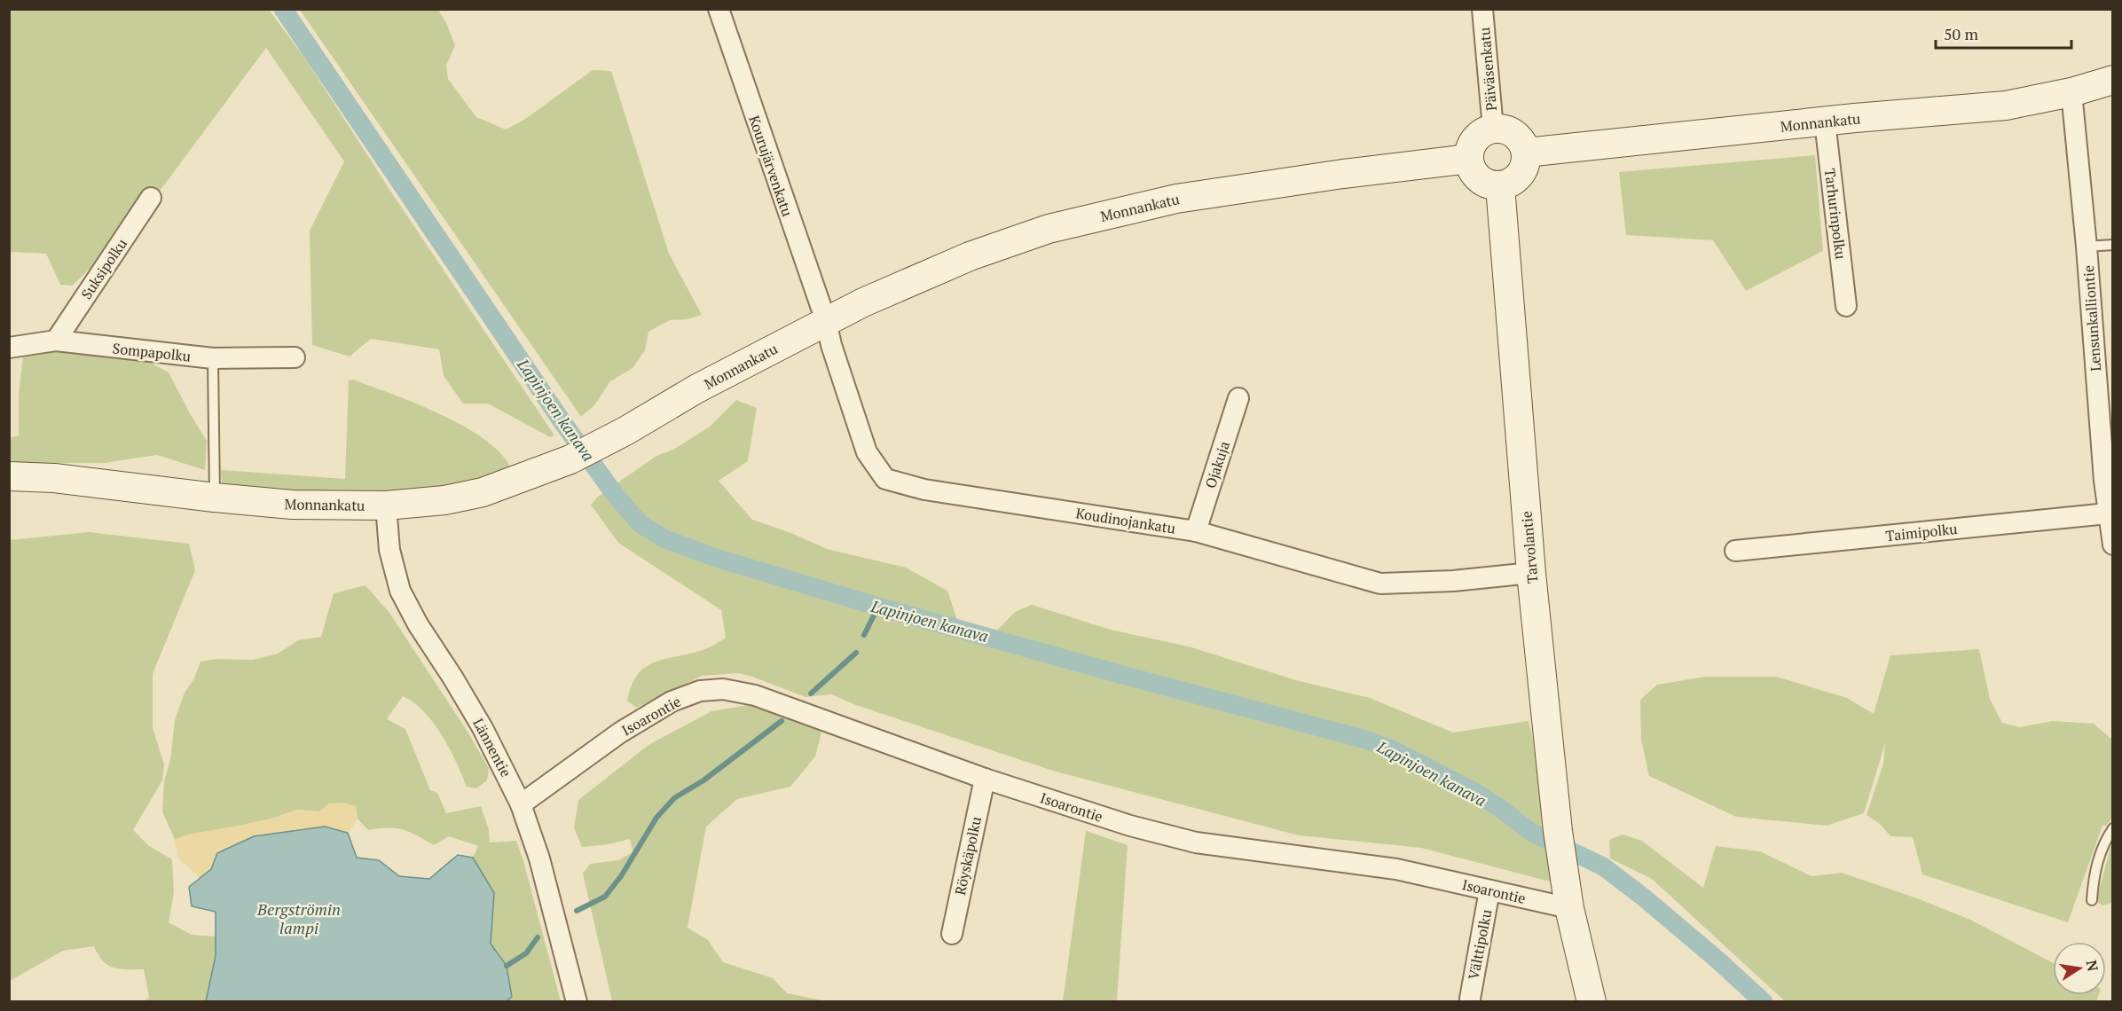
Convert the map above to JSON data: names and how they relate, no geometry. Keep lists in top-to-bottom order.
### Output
{
  "streets": {
    "main road": ["Monnankatu", "Tarvolantie"],
    "street": [
      "Päiväsenkatu",
      "Kourujärvenkatu",
      "Tarhurinpolku",
      "Suksipolku",
      "Lensunkalliontie",
      "Sompapolku",
      "Ojakuja",
      "Koudinojankatu",
      "Taimipolku",
      "Isoarontie",
      "Lännentie",
      "Röyskäpolku",
      "Välttipolku"
    ]
  },
  "crossings": [
    ["Päiväsenkatu", "Monnankatu"],
    ["Päiväsenkatu", "Tarvolantie"],
    ["Monnankatu", "Kourujärvenkatu"],
    ["Monnankatu", "Tarhurinpolku"],
    ["Monnankatu", "Lensunkalliontie"],
    ["Monnankatu", "Koudinojankatu"],
    ["Monnankatu", "Tarvolantie"],
    ["Monnankatu", "Lännentie"],
    ["Kourujärvenkatu", "Koudinojankatu"],
    ["Suksipolku", "Sompapolku"],
    ["Lensunkalliontie", "Taimipolku"],
    ["Ojakuja", "Koudinojankatu"],
    ["Koudinojankatu", "Tarvolantie"],
    ["Tarvolantie", "Isoarontie"],
    ["Isoarontie", "Lännentie"],
    ["Isoarontie", "Röyskäpolku"],
    ["Isoarontie", "Välttipolku"]
  ],
  "water": ["Lapinjoen kanava", "Bergströmin lampi"],
  "scale_bar": "50 m",
  "north": "right"
}
